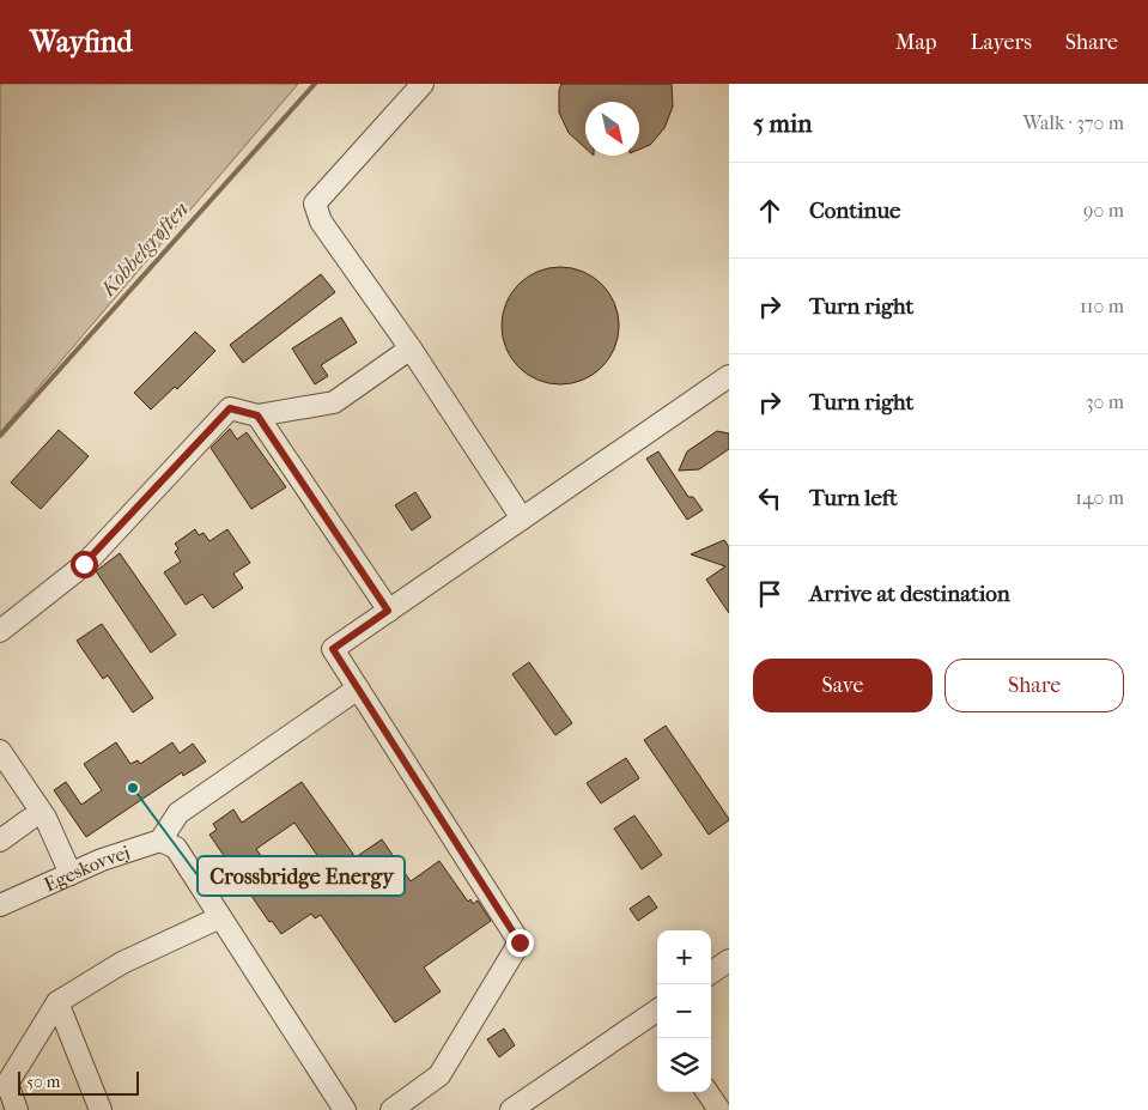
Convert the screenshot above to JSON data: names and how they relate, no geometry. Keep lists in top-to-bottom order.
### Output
{
  "streets": {
    "lane": ["Egeskovvej"]
  },
  "water": ["Kobbelgrøften"],
  "places": ["Crossbridge Energy"],
  "scale_bar": "50 m",
  "north": "bottom right",
  "page": {
    "header": "Wayfind",
    "nav": ["Map", "Layers", "Share"],
    "heading": ["5 min", "Walk · 370 m"],
    "list": [
      ["Continue", "90 m"],
      ["Turn right", "110 m"],
      ["Turn right", "30 m"],
      ["Turn left", "140 m"],
      "Arrive at destination"
    ],
    "buttons": ["Save", "Share"],
    "map_buttons": ["+", "−"],
    "scale": "50 m"
  }
}
